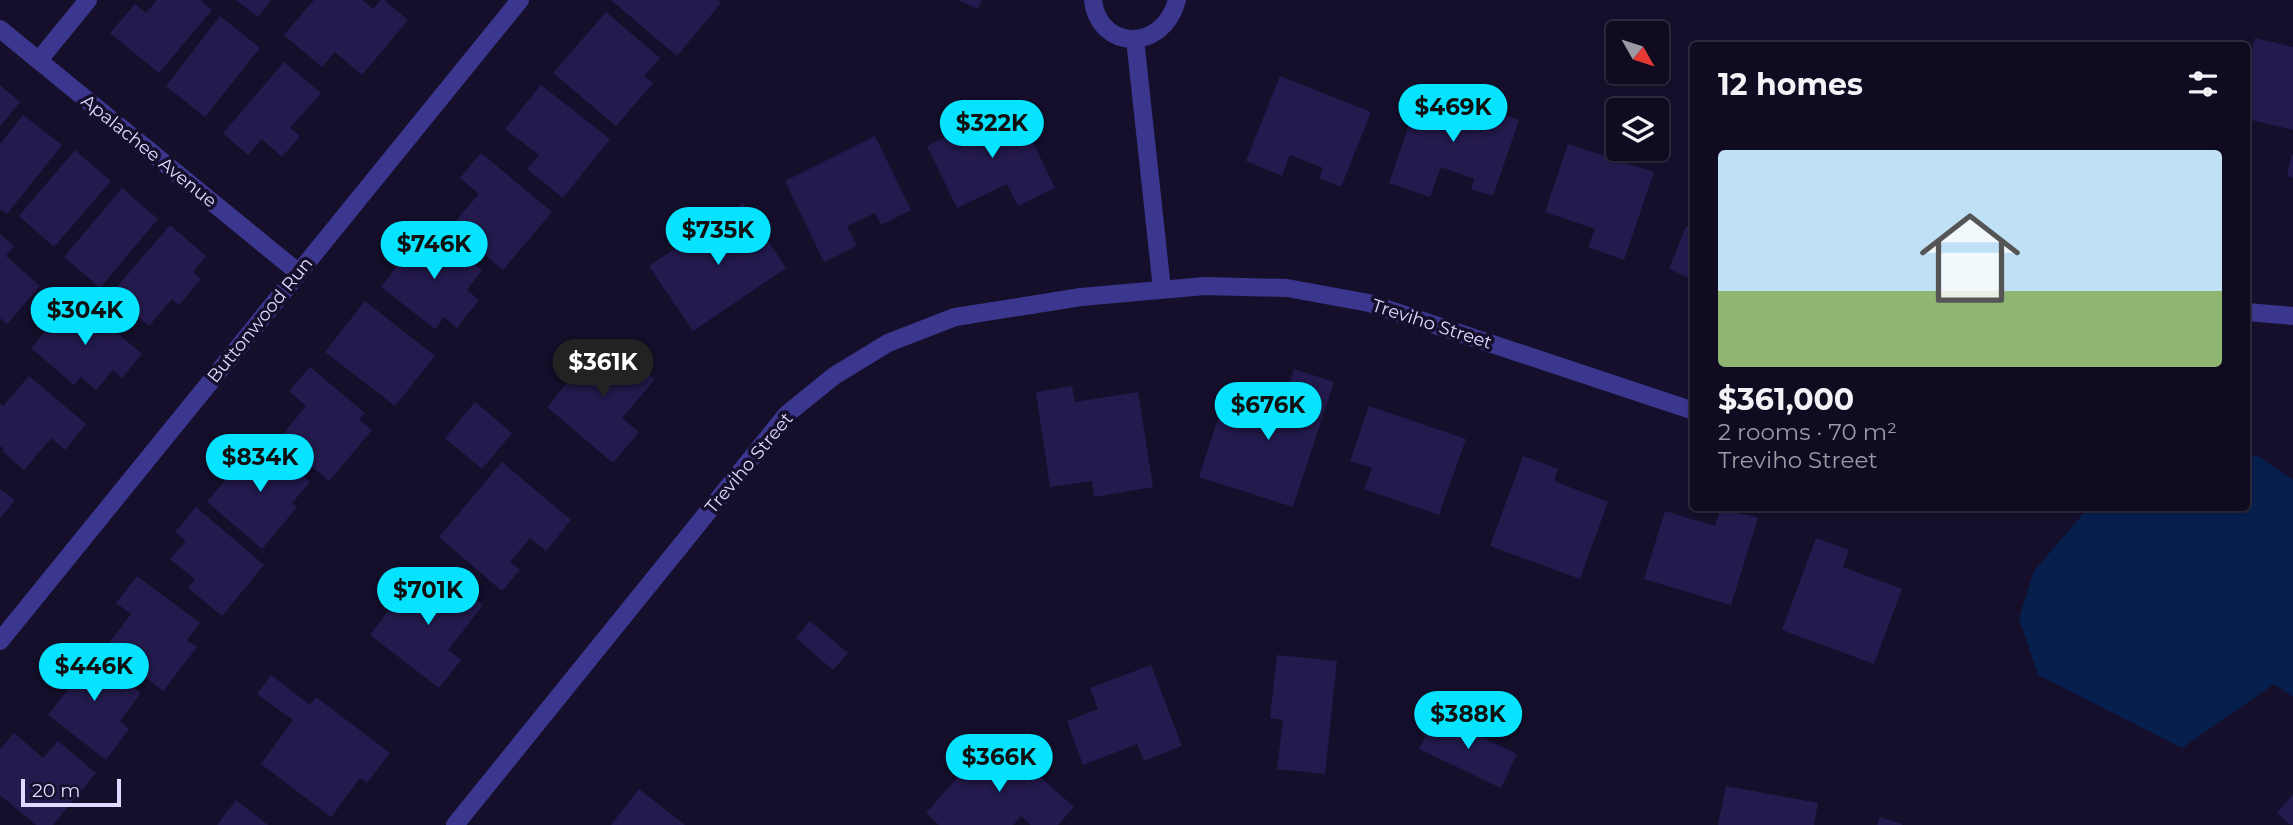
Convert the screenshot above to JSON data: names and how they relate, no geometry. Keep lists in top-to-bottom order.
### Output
{
  "streets": {
    "street": ["Apalachee Avenue", "Buttonwood Run", "Treviho Street"]
  },
  "crossings": [
    ["Apalachee Avenue", "Buttonwood Run"]
  ],
  "scale_bar": "20 m",
  "north": "bottom right",
  "page": {
    "heading": "12 homes",
    "price": [
      "$469K",
      "$322K",
      "$735K",
      "$746K",
      "$304K",
      "$361K",
      "$676K",
      "$834K",
      "$701K",
      "$446K",
      "$388K",
      "$366K"
    ],
    "list": [
      {
        "name": "$361,000",
        "note": "2 rooms · 70 m² · Treviho Street"
      }
    ],
    "scale": "20 m"
  }
}
